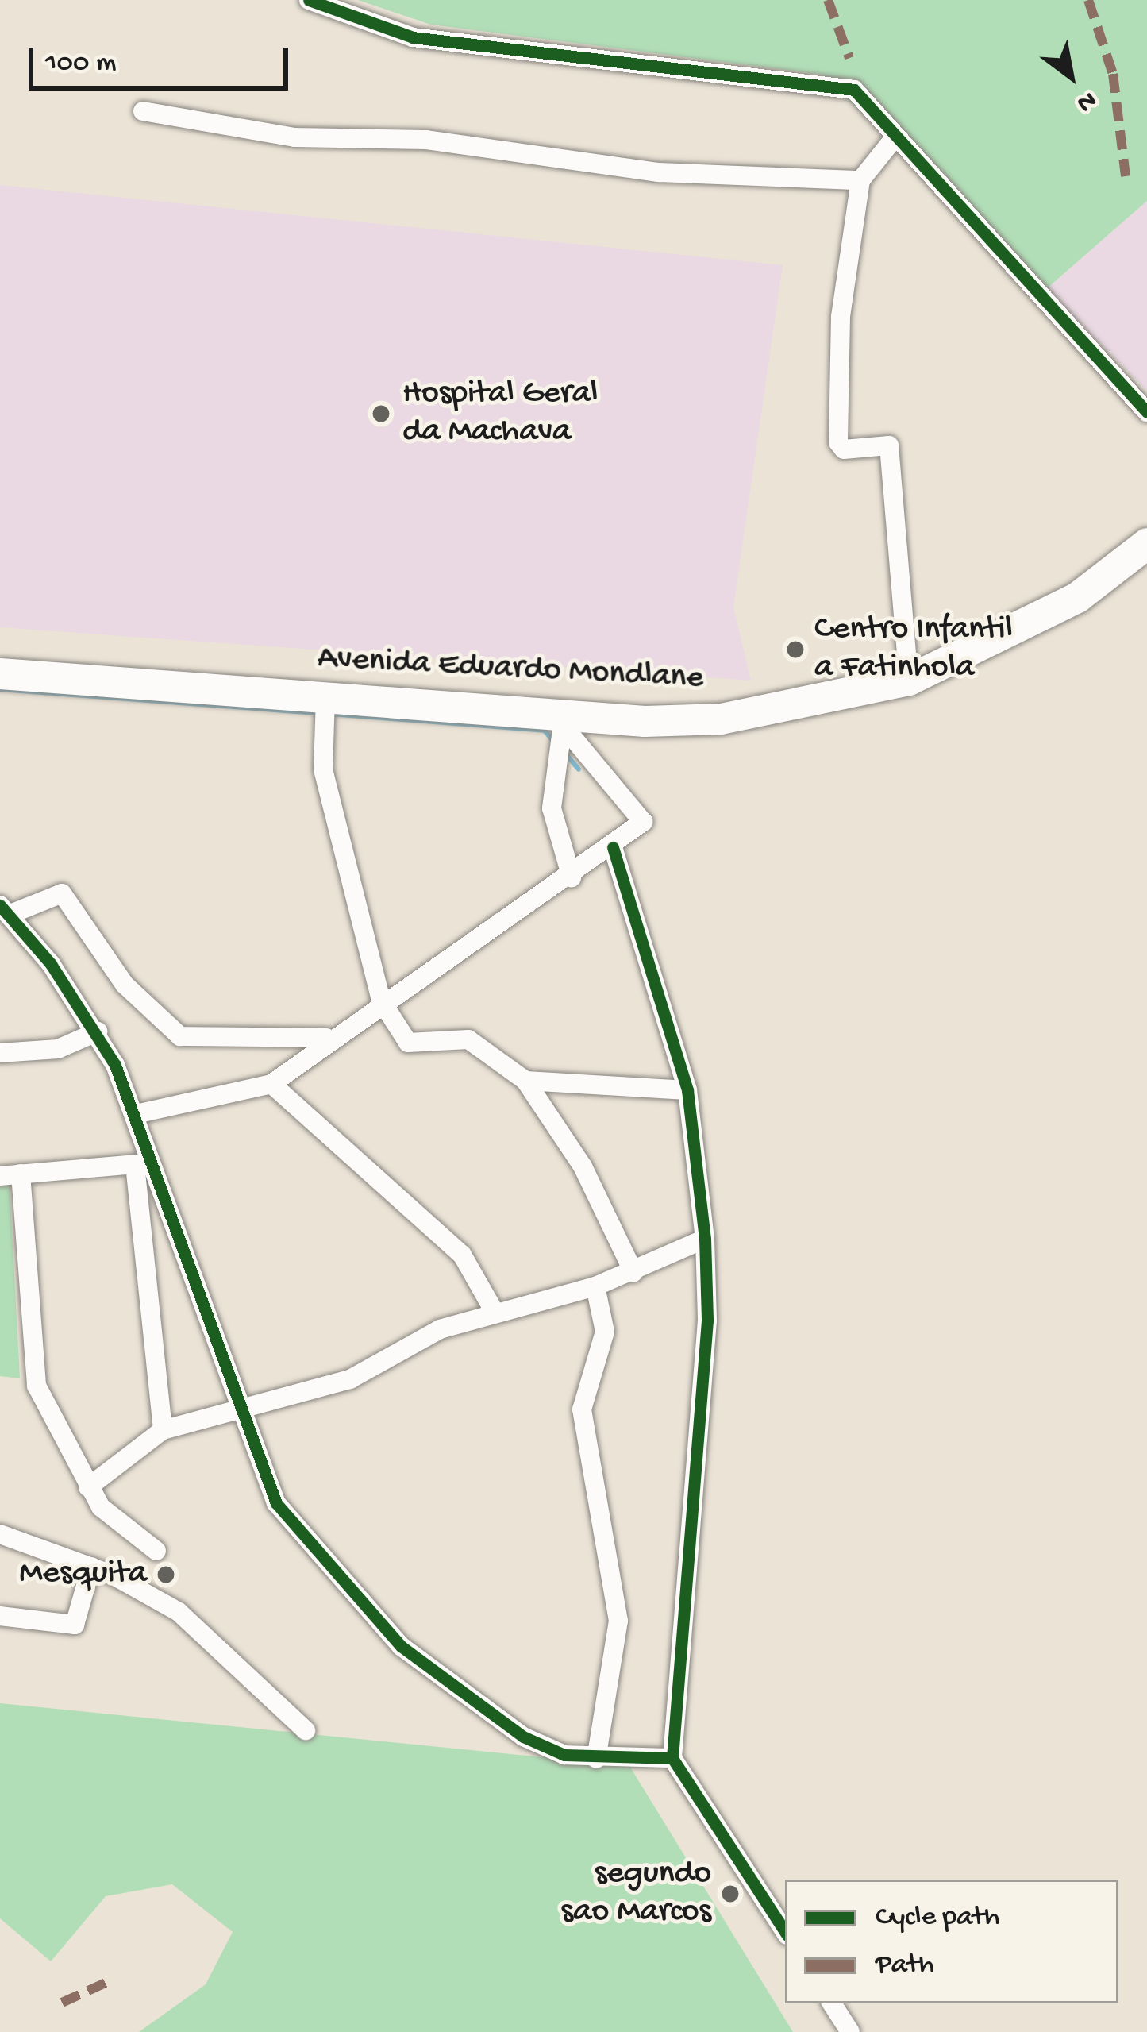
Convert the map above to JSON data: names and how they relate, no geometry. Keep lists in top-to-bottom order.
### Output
{
  "streets": {
    "main road": ["Avenida Eduardo Mondlane"]
  },
  "places": [
    "Hospital Geral da Machava",
    "Centro Infantil a Fatinhola",
    "Mesquita",
    "segundo sao Marcos"
  ],
  "legend": ["Cycle path", "Path"],
  "scale_bar": "100 m",
  "north": "bottom right"
}
